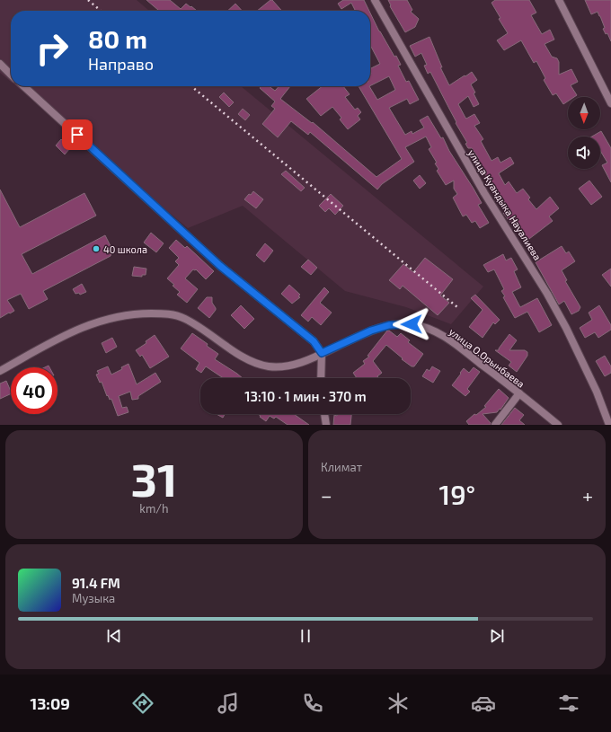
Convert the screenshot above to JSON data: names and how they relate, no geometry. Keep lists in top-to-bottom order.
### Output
{
  "streets": {
    "street": ["улица Куандыка Науалиева", "улица О.Орынбаева"]
  },
  "places": ["40 школа"],
  "north": "bottom",
  "page": {
    "turn": ["80 m", "Направо"],
    "limit": "40",
    "trip": "13:10 · 1 мин · 370 m",
    "tile": [
      ["31", "km/h"],
      "Климат"
    ],
    "heat": ["−", "19°", "+"],
    "song": ["91.4 FM", "Музыка"],
    "tabs": "13:09"
  }
}
